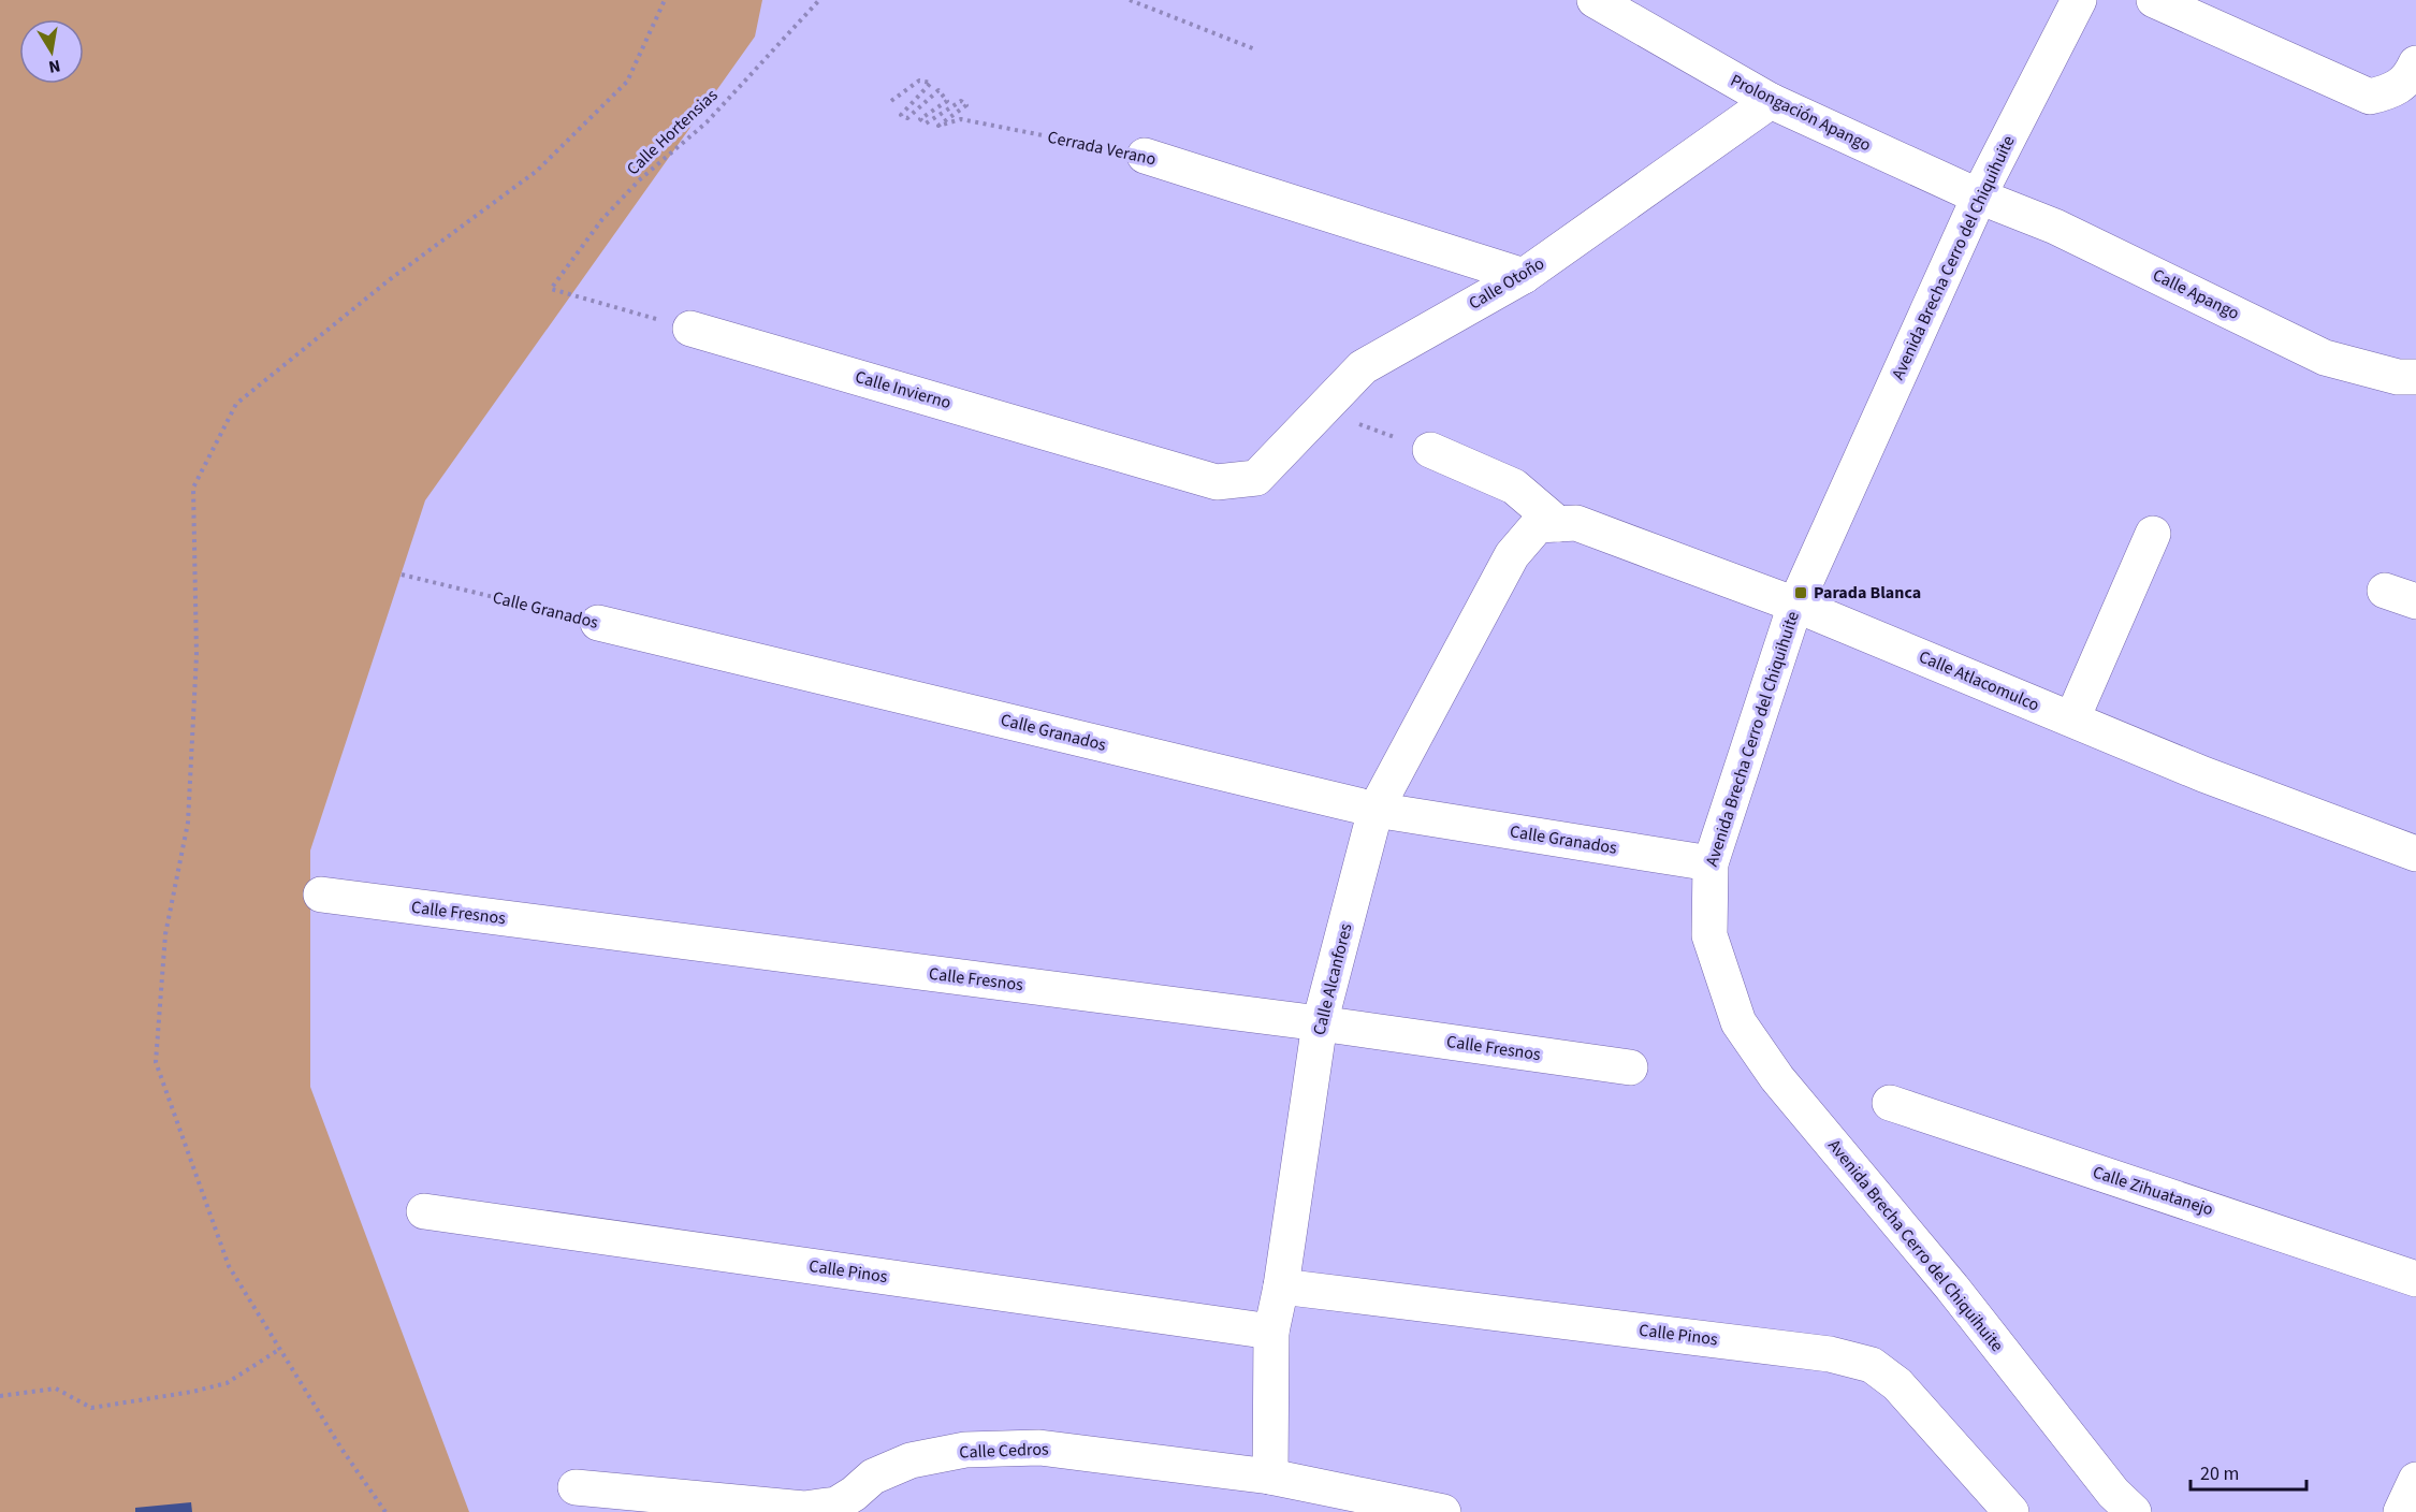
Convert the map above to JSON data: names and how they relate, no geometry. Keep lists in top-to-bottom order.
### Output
{
  "streets": {
    "street": [
      "Prolongación Apango",
      "Cerrada Verano",
      "Avenida Brecha Cerro del Chiquihuite",
      "Calle Otoño",
      "Calle Apango",
      "Calle Invierno",
      "Calle Granados",
      "Calle Atlacomulco",
      "Calle Fresnos",
      "Calle Alcanfores",
      "Calle Zihuatanejo",
      "Calle Pinos",
      "Calle Cedros"
    ],
    "path": ["Calle Hortensias"]
  },
  "crossings": [
    ["Prolongación Apango", "Avenida Brecha Cerro del Chiquihuite"],
    ["Prolongación Apango", "Calle Otoño"],
    ["Prolongación Apango", "Calle Apango"],
    ["Calle Hortensias", "Calle Invierno"],
    ["Cerrada Verano", "Calle Otoño"],
    ["Avenida Brecha Cerro del Chiquihuite", "Calle Apango"],
    ["Avenida Brecha Cerro del Chiquihuite", "Calle Granados"],
    ["Avenida Brecha Cerro del Chiquihuite", "Calle Atlacomulco"],
    ["Calle Otoño", "Calle Invierno"],
    ["Calle Granados", "Calle Alcanfores"],
    ["Calle Atlacomulco", "Calle Alcanfores"],
    ["Calle Fresnos", "Calle Alcanfores"],
    ["Calle Alcanfores", "Calle Pinos"],
    ["Calle Alcanfores", "Calle Cedros"]
  ],
  "places": {
    "transit": ["Parada Blanca"]
  },
  "scale_bar": "20 m",
  "north": "bottom"
}
